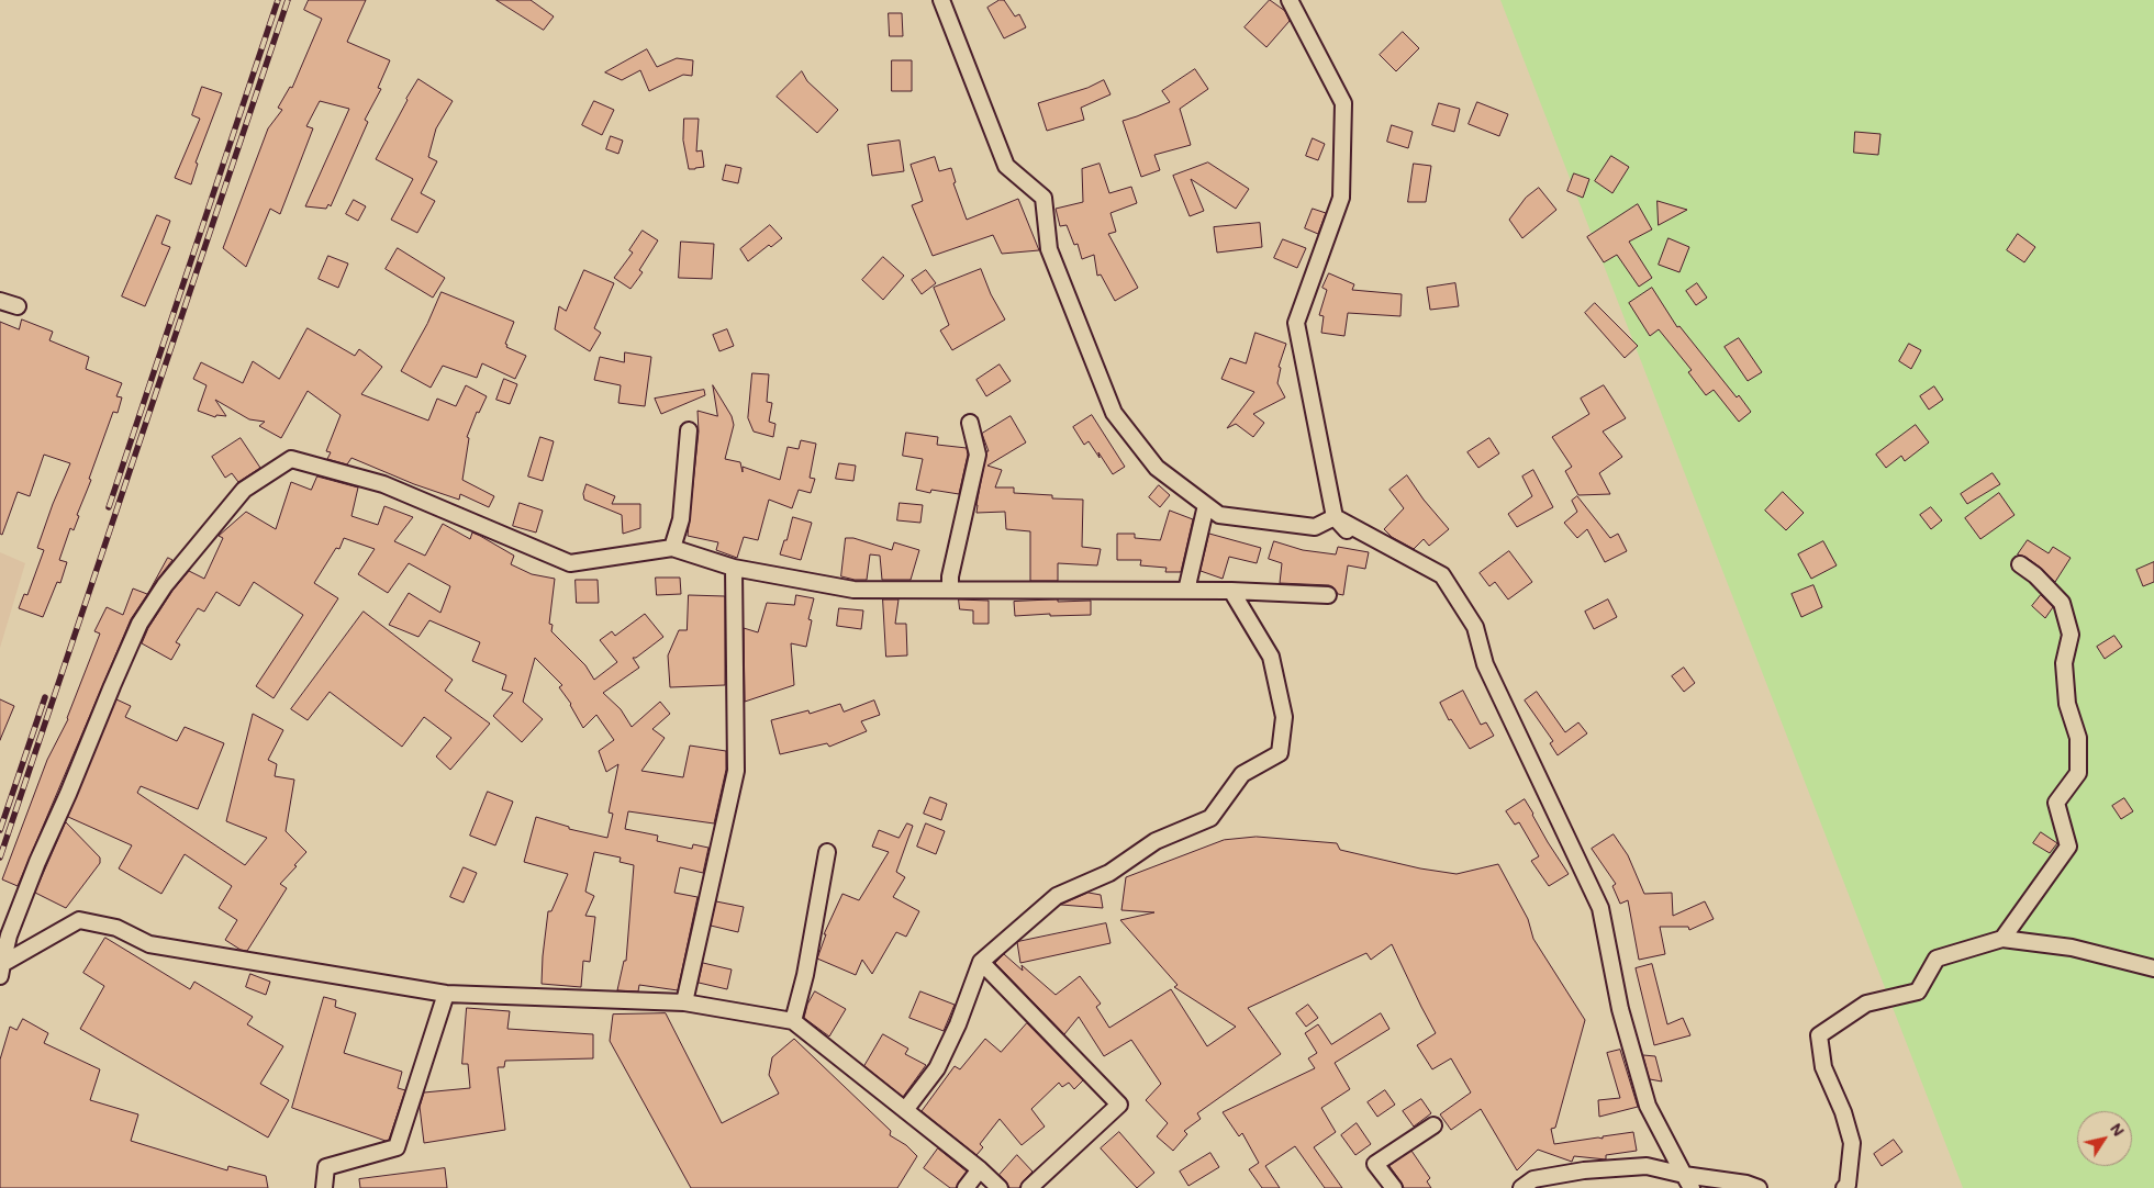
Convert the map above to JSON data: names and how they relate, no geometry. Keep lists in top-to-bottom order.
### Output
{
  "north": "top right"
}
